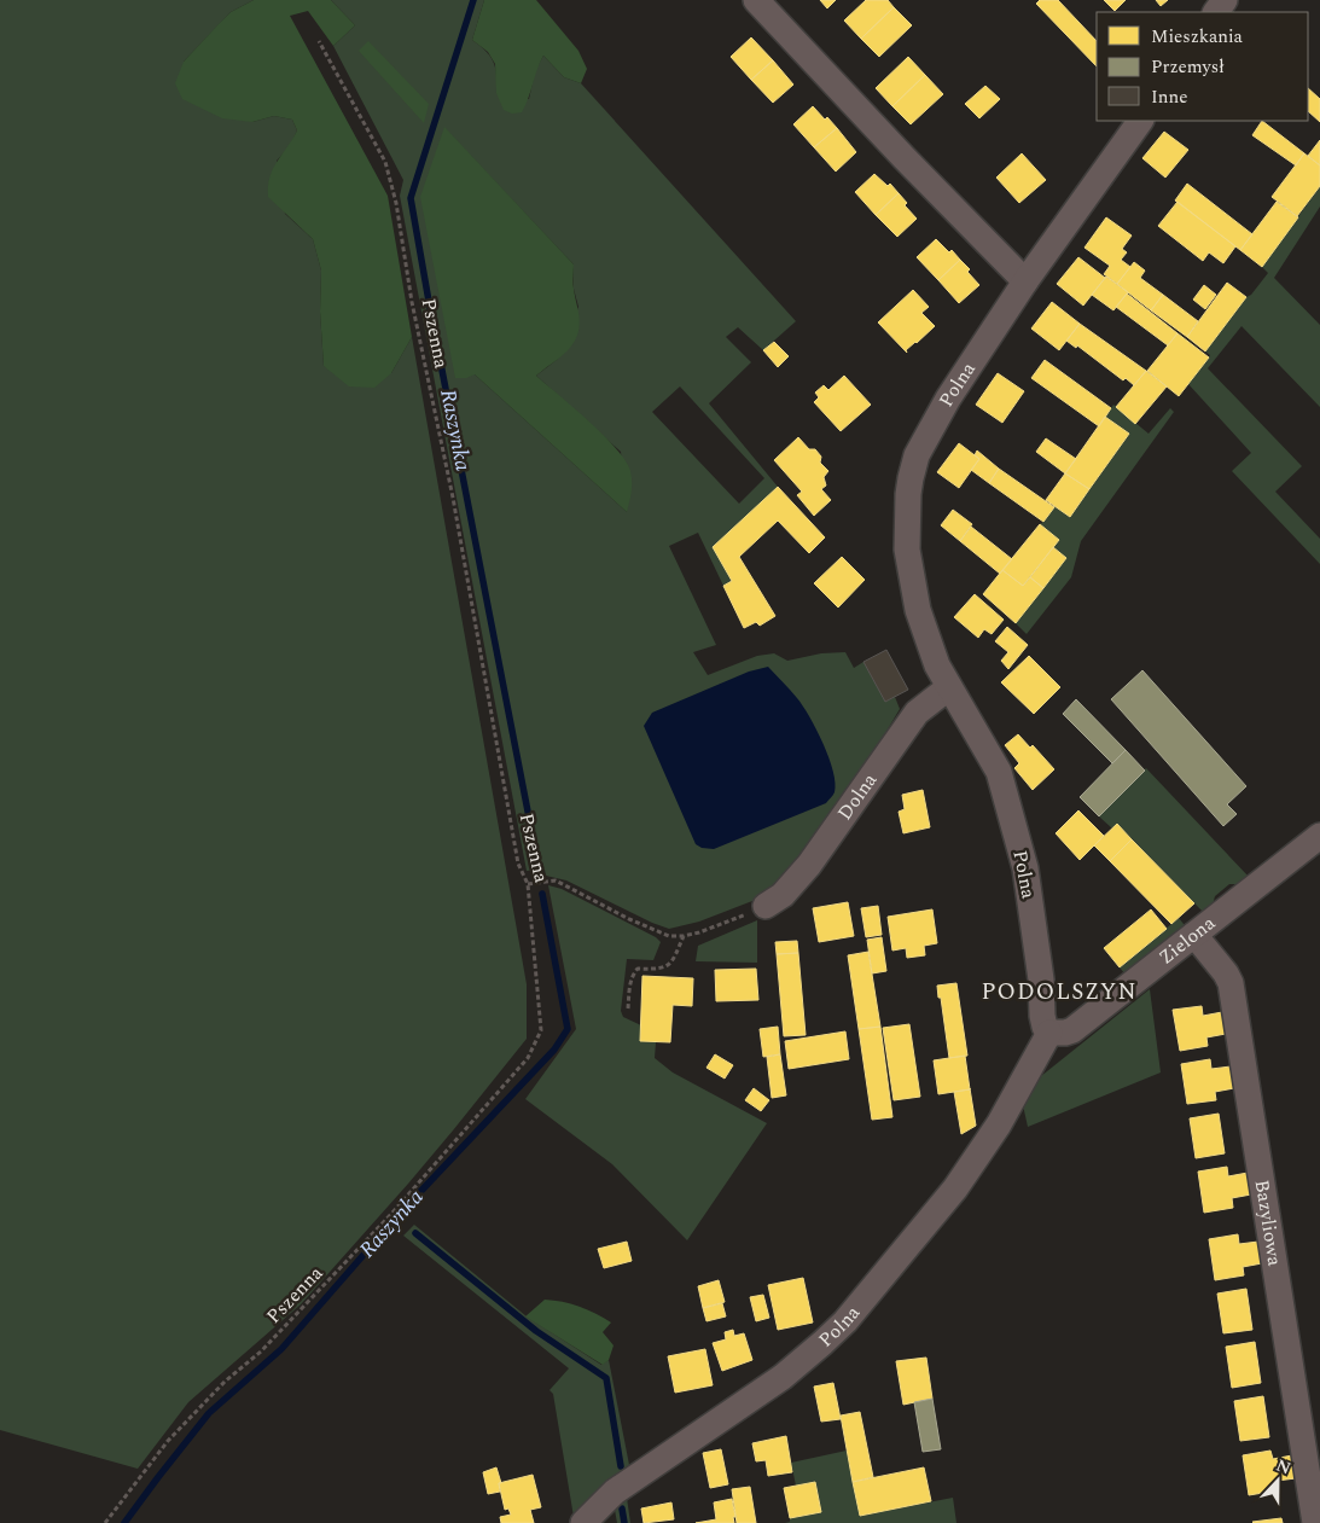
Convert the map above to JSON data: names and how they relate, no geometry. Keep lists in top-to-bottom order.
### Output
{
  "streets": {
    "street": [
      "Polna",
      "Dolna",
      "Zielona",
      "Bazyliowa"
    ],
    "path": ["Pszenna"]
  },
  "crossings": [
    ["Polna", "Dolna"],
    ["Polna", "Zielona"],
    ["Zielona", "Bazyliowa"]
  ],
  "districts": ["PODOLSZYN"],
  "water": ["Raszynka"],
  "legend": ["Mieszkania", "Przemysł", "Inne"],
  "north": "top"
}
